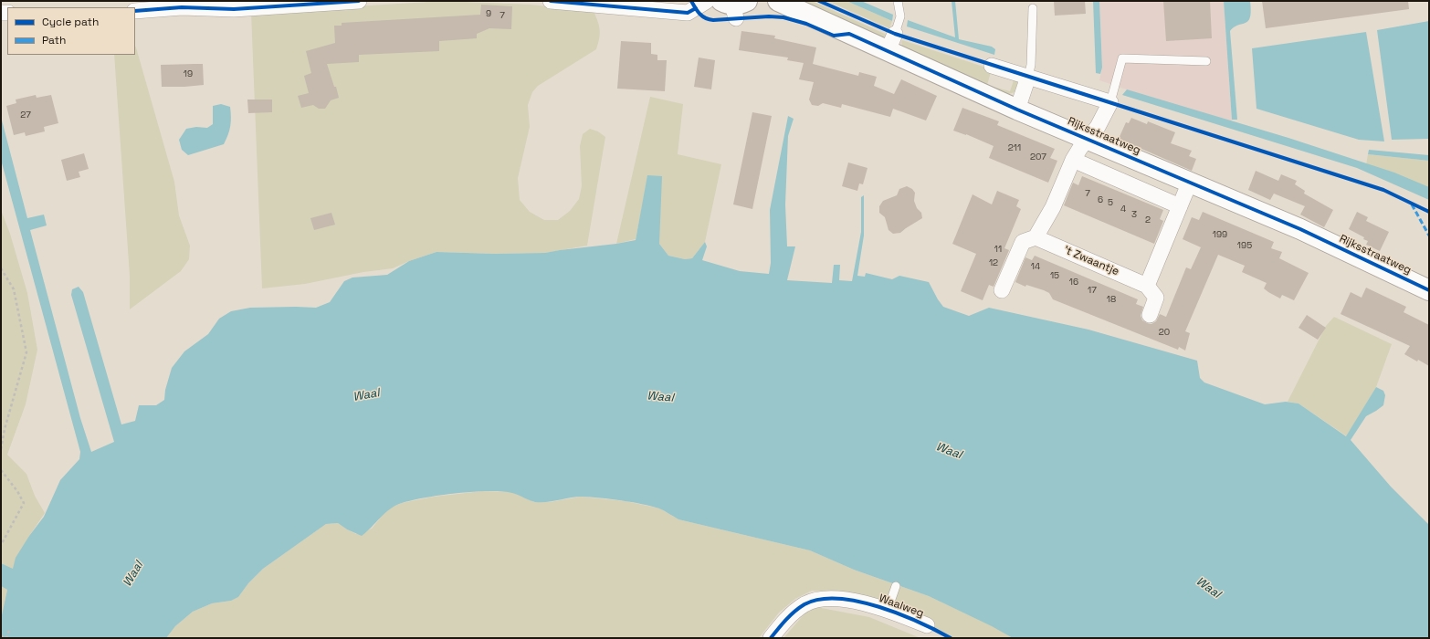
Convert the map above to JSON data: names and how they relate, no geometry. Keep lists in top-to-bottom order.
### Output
{
  "streets": {
    "street": ["Rijksstraatweg", "'t Zwaantje", "Waalweg"]
  },
  "water": ["Waal"],
  "house_numbers": [
    "9",
    "7",
    "19",
    "27",
    "211",
    "207",
    "7",
    "6",
    "5",
    "4",
    "3",
    "2",
    "199",
    "195",
    "11",
    "12",
    "14",
    "15",
    "16",
    "17",
    "18",
    "20"
  ],
  "legend": ["Cycle path", "Path"]
}
